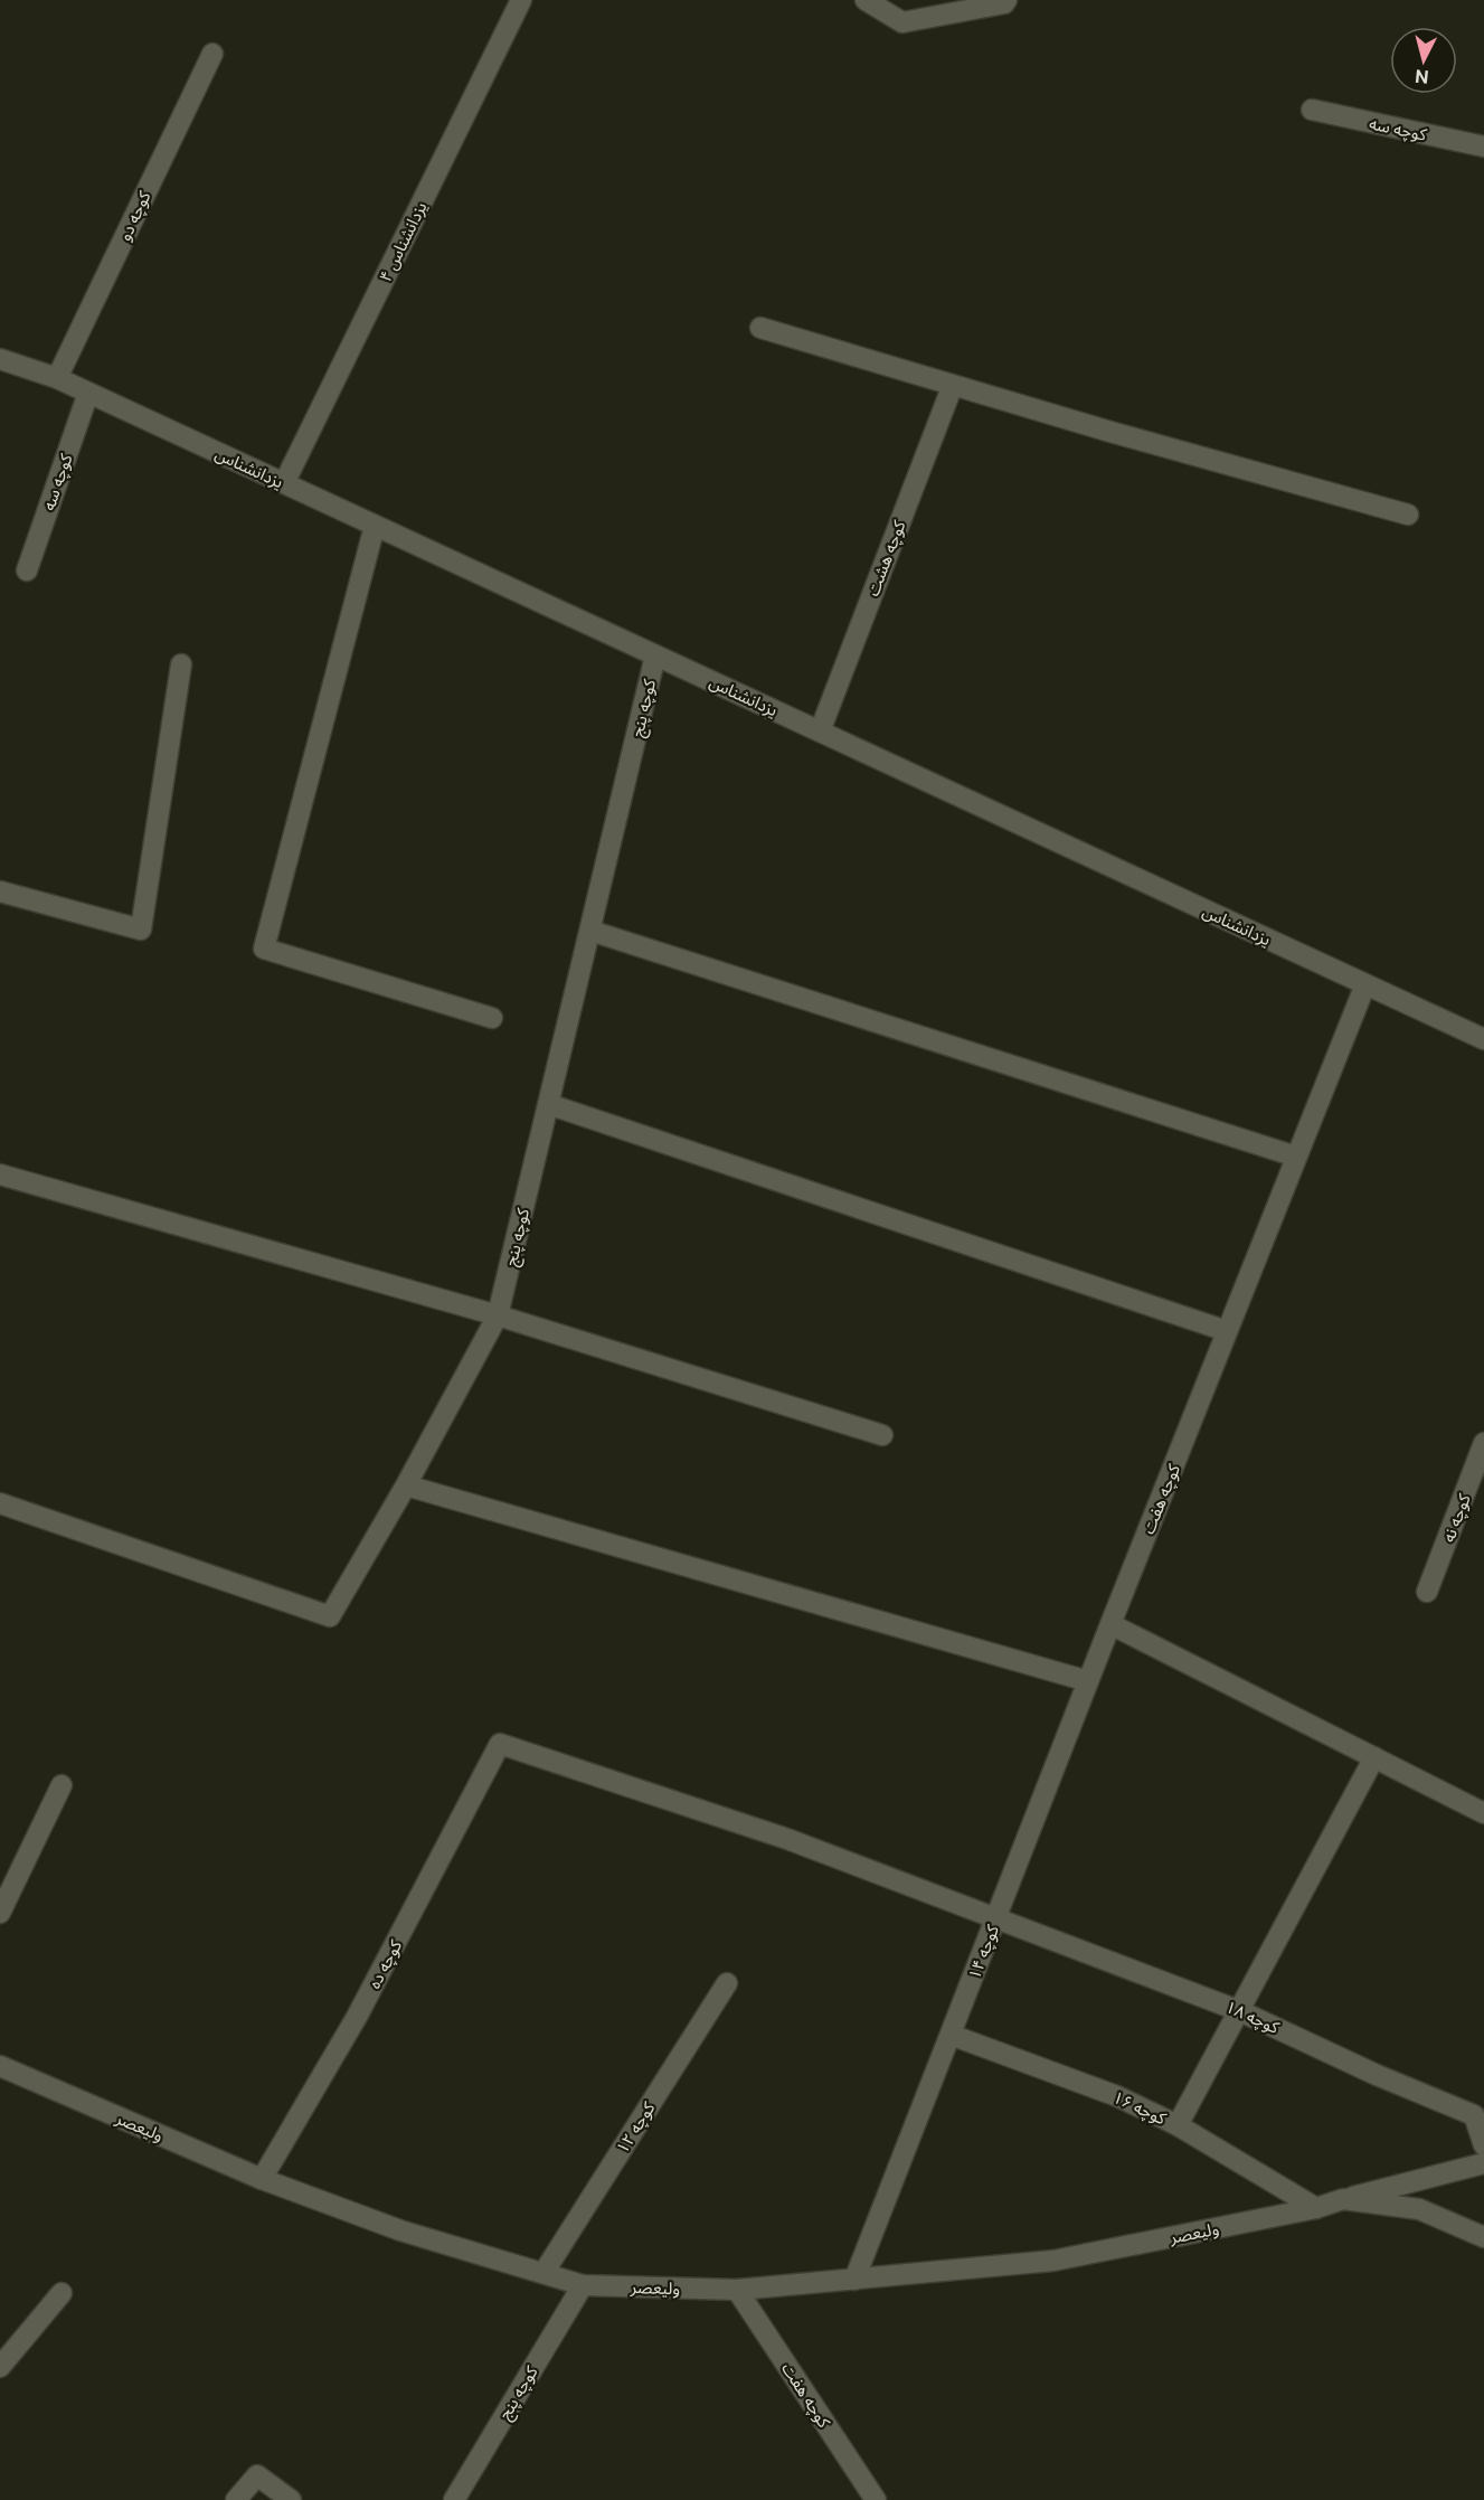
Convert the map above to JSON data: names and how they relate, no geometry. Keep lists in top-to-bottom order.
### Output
{
  "streets": {
    "street": [
      "کوچه سه",
      "کوچه دو",
      "یزدانشناس ۴",
      "یزدانشناس",
      "کوچه هشت",
      "کوچه پنج",
      "کوچه هفت",
      "کوچه نه",
      "کوچه ۱۴",
      "کوچه ده",
      "کوچه ۱۸",
      "کوچه ۱۶",
      "ولیعصر",
      "کوچه ۱۲"
    ]
  },
  "crossings": [
    ["کوچه سه", "یزدانشناس"],
    ["کوچه دو", "یزدانشناس"],
    ["یزدانشناس ۴", "یزدانشناس"],
    ["یزدانشناس", "کوچه هشت"],
    ["یزدانشناس", "کوچه پنج"],
    ["یزدانشناس", "کوچه هفت"],
    ["کوچه پنج", "ولیعصر"],
    ["کوچه هفت", "کوچه ۱۴"],
    ["کوچه هفت", "ولیعصر"],
    ["کوچه ۱۴", "کوچه ۱۸"],
    ["کوچه ۱۴", "کوچه ۱۶"],
    ["کوچه ۱۴", "ولیعصر"],
    ["کوچه ده", "کوچه ۱۸"],
    ["کوچه ده", "ولیعصر"],
    ["کوچه ۱۶", "ولیعصر"],
    ["ولیعصر", "کوچه ۱۲"]
  ],
  "north": "bottom"
}
